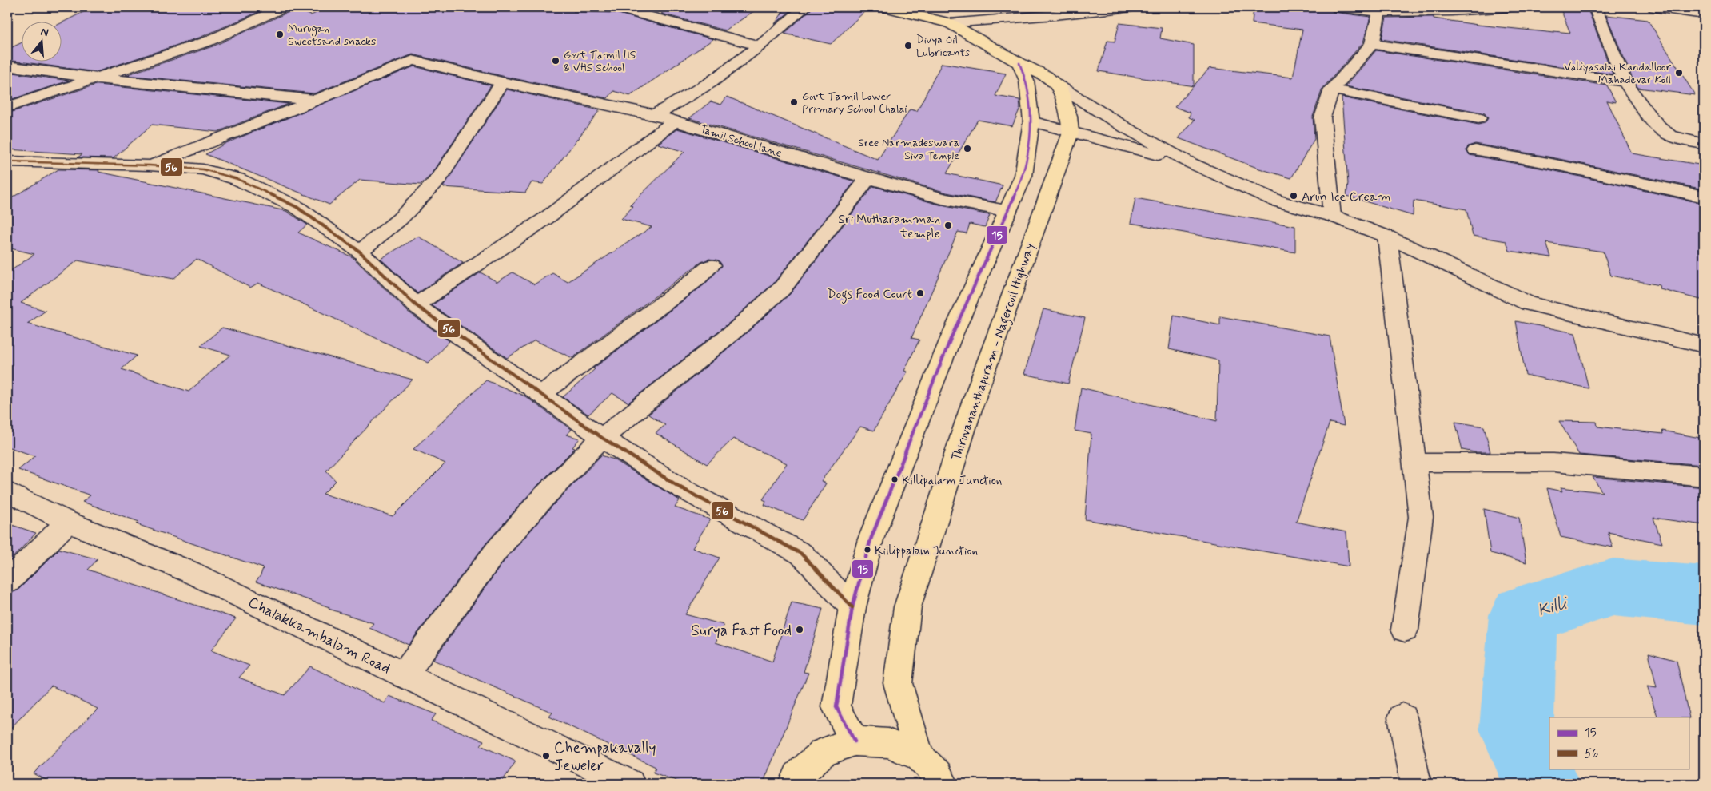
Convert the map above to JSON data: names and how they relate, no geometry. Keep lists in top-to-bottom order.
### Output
{
  "streets": {
    "main road": ["Thiruvananthapuram - Nagercoil Highway"],
    "street": ["Tamil School lane", "Chalakkambalam Road"]
  },
  "water": ["Killi"],
  "places": [
    "Murugan Sweetsand snacks",
    "Divya Oil Lubricants",
    "Govt Tamil HS & VHS School",
    "Valiyasalai Kandalloor Mahadevar Koil",
    "Govt Tamil Lower Primary School Chalai",
    "Sree Narmadeswara Siva Temple",
    "Arun Ice Cream",
    "Sri Mutharamman temple",
    "Dogs Food Court",
    "Killipalam Junction",
    "Killippalam Junction",
    "Surya Fast Food",
    "Chempakavally Jeweler"
  ],
  "lines": ["transit line 15", "transit line 56"],
  "legend": ["15", "56"],
  "north": "top"
}
